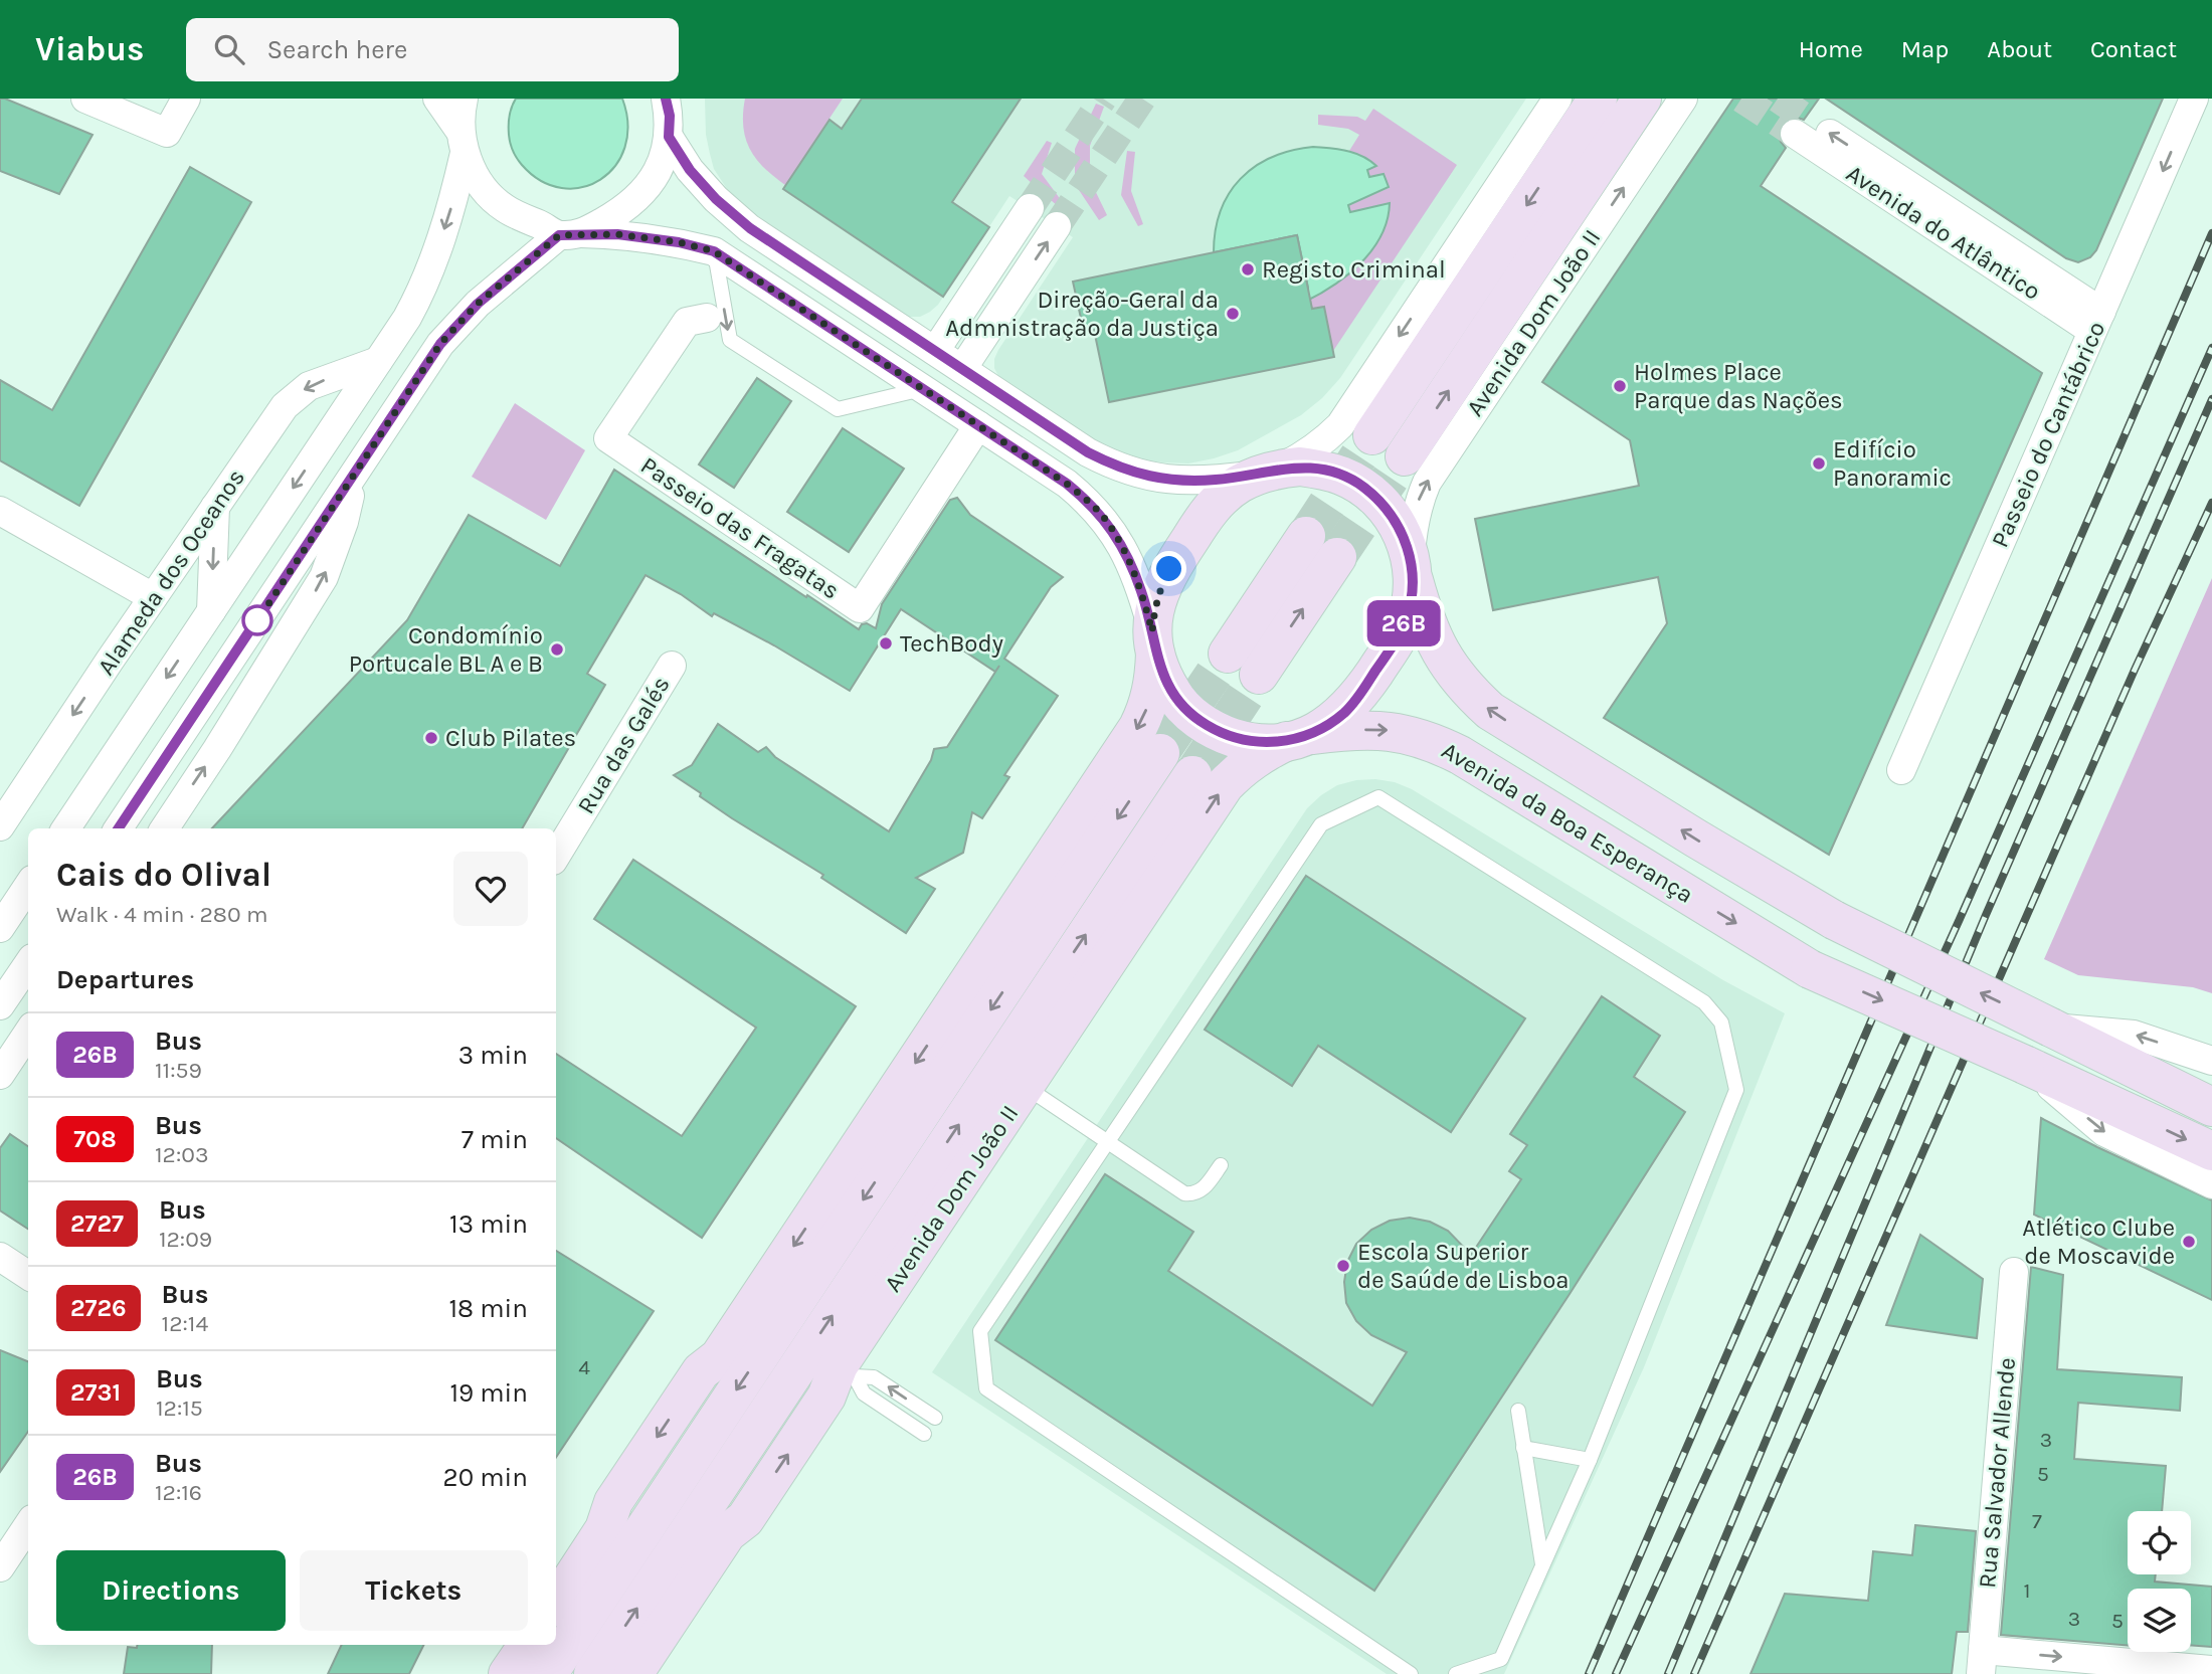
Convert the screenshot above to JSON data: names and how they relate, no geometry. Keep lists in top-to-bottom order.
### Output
{
  "streets": {
    "main road": ["Avenida Dom João II", "Avenida da Boa Esperança"],
    "street": [
      "Avenida do Atlântico",
      "Passeio do Cantábrico",
      "Passeio das Fragatas",
      "Alameda dos Oceanos",
      "Rua das Galés",
      "Rua Salvador Allende"
    ]
  },
  "crossings": [
    ["Avenida do Atlântico", "Passeio do Cantábrico"],
    ["Avenida Dom João II", "Avenida da Boa Esperança"]
  ],
  "places": [
    "Registo Criminal",
    "Direção-Geral da Admnistração da Justiça",
    "Holmes Place Parque das Nações",
    "Edifício Panoramic",
    "TechBody",
    "Condomínio Portucale BL A e B",
    "Club Pilates",
    "Atlético Clube de Moscavide",
    "Escola Superior de Saúde de Lisboa"
  ],
  "lines": ["bus line 26B"],
  "house_numbers": [
    "4",
    "3",
    "5",
    "7",
    "1",
    "3",
    "5"
  ],
  "page": {
    "header": "Viabus",
    "search": "Search here",
    "nav": [
      "Home",
      "Map",
      "About",
      "Contact"
    ],
    "on_map": "26B",
    "heading": [
      ["Cais do Olival", "Walk · 4 min · 280 m"],
      "Departures"
    ],
    "list": [
      {
        "mark": "26B",
        "name": "Bus",
        "note": "11:59",
        "value": "3 min"
      },
      {
        "mark": "708",
        "name": "Bus",
        "note": "12:03",
        "value": "7 min"
      },
      {
        "mark": "2727",
        "name": "Bus",
        "note": "12:09",
        "value": "13 min"
      },
      {
        "mark": "2726",
        "name": "Bus",
        "note": "12:14",
        "value": "18 min"
      },
      {
        "mark": "2731",
        "name": "Bus",
        "note": "12:15",
        "value": "19 min"
      },
      {
        "mark": "26B",
        "name": "Bus",
        "note": "12:16",
        "value": "20 min"
      }
    ],
    "buttons": ["Directions", "Tickets"]
  }
}
